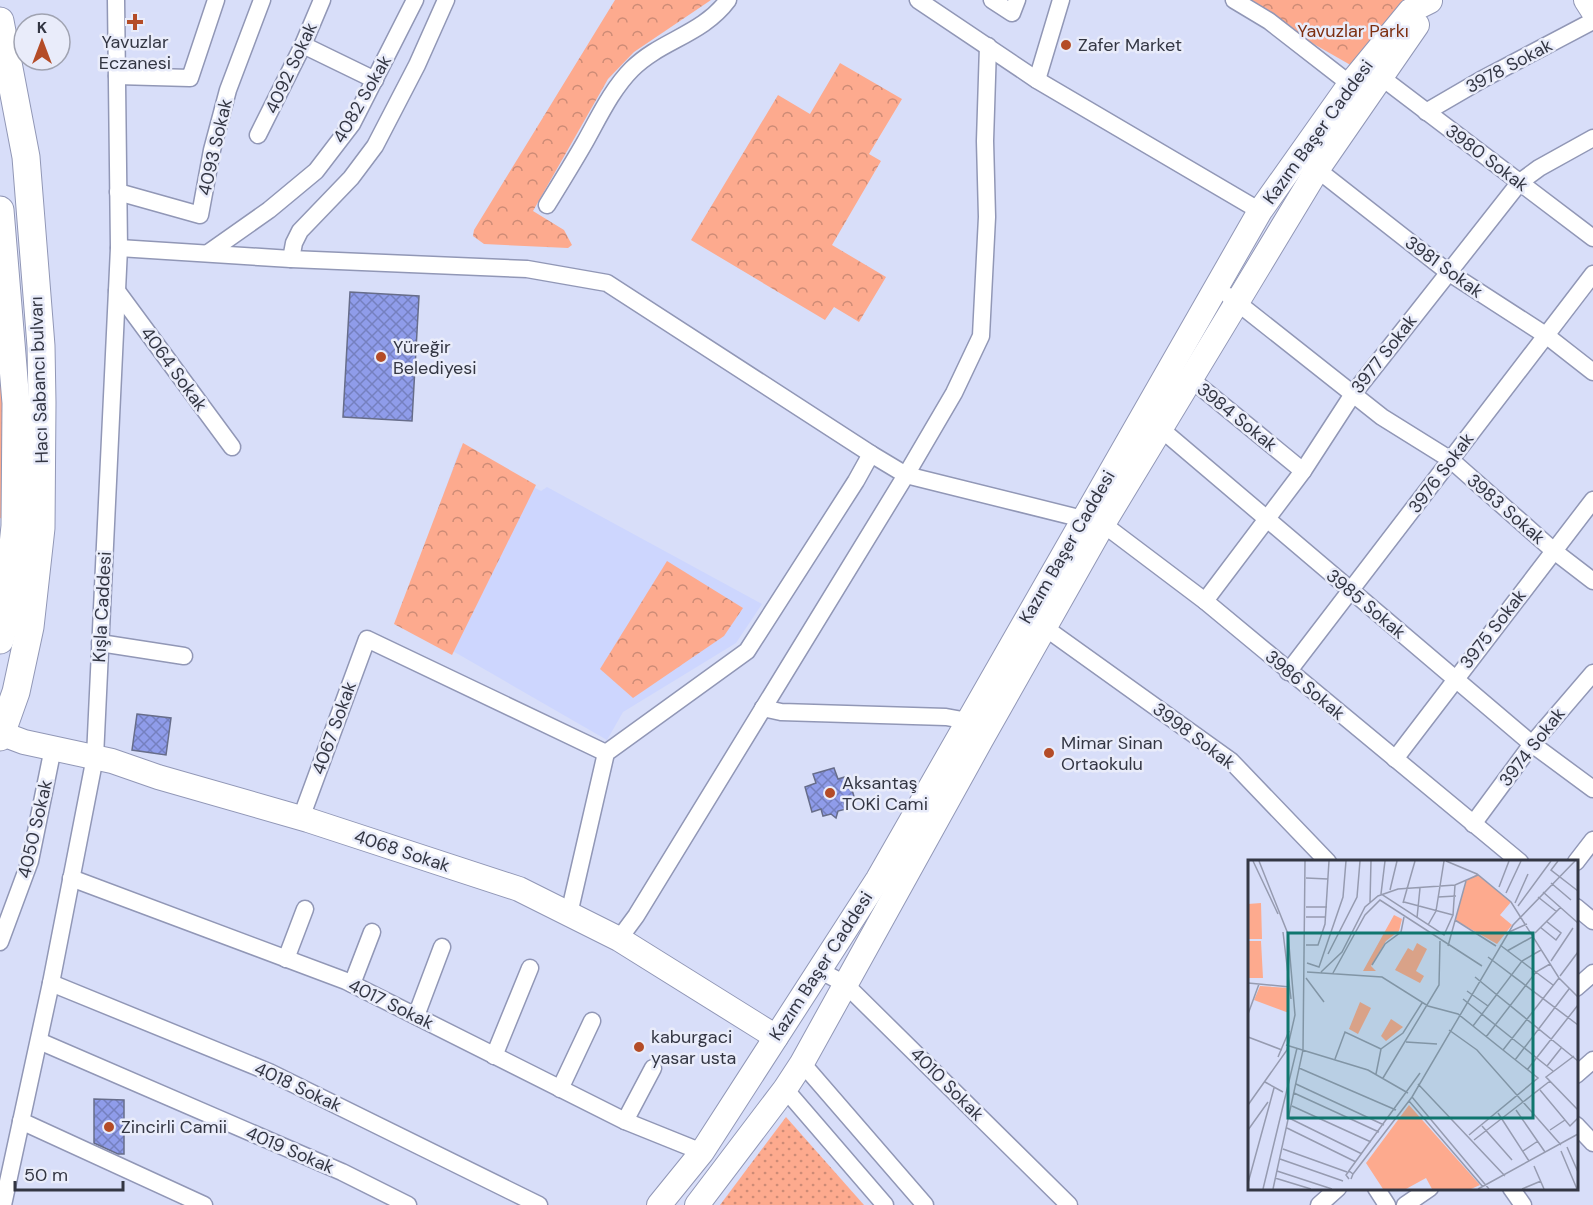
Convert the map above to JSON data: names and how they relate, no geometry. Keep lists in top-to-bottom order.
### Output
{
  "streets": {
    "main road": ["Kazım Başer Caddesi", "Hacı Sabancı bulvarı", "4068 Sokak"],
    "street": [
      "3978 Sokak",
      "4092 Sokak",
      "4082 Sokak",
      "4093 Sokak",
      "3980 Sokak",
      "3981 Sokak",
      "3977 Sokak",
      "4064 Sokak",
      "3984 Sokak",
      "3976 Sokak",
      "3983 Sokak",
      "3985 Sokak",
      "Kışla Caddesi",
      "3975 Sokak",
      "3986 Sokak",
      "4067 Sokak",
      "3998 Sokak",
      "3974 Sokak",
      "4050 Sokak",
      "4017 Sokak",
      "4010 Sokak",
      "4018 Sokak",
      "4019 Sokak"
    ]
  },
  "crossings": [
    ["3978 Sokak", "3980 Sokak"],
    ["Kazım Başer Caddesi", "3980 Sokak"],
    ["Kazım Başer Caddesi", "3981 Sokak"],
    ["Kazım Başer Caddesi", "3984 Sokak"],
    ["Kazım Başer Caddesi", "3983 Sokak"],
    ["Kazım Başer Caddesi", "3985 Sokak"],
    ["Kazım Başer Caddesi", "3986 Sokak"],
    ["Kazım Başer Caddesi", "3998 Sokak"],
    ["Kazım Başer Caddesi", "4068 Sokak"],
    ["Kazım Başer Caddesi", "4017 Sokak"],
    ["Kazım Başer Caddesi", "4010 Sokak"],
    ["4093 Sokak", "Kışla Caddesi"],
    ["3980 Sokak", "3977 Sokak"],
    ["3981 Sokak", "3977 Sokak"],
    ["3981 Sokak", "3976 Sokak"],
    ["3977 Sokak", "3984 Sokak"],
    ["3977 Sokak", "3983 Sokak"],
    ["3977 Sokak", "3985 Sokak"],
    ["3977 Sokak", "3986 Sokak"],
    ["4064 Sokak", "Kışla Caddesi"],
    ["Hacı Sabancı bulvarı", "4068 Sokak"],
    ["3976 Sokak", "3983 Sokak"],
    ["3976 Sokak", "3985 Sokak"],
    ["3976 Sokak", "3986 Sokak"],
    ["3983 Sokak", "3975 Sokak"],
    ["3985 Sokak", "3975 Sokak"],
    ["3985 Sokak", "3974 Sokak"],
    ["Kışla Caddesi", "4068 Sokak"],
    ["Kışla Caddesi", "4017 Sokak"],
    ["Kışla Caddesi", "4018 Sokak"],
    ["Kışla Caddesi", "4019 Sokak"],
    ["3975 Sokak", "3986 Sokak"],
    ["3986 Sokak", "3974 Sokak"],
    ["4067 Sokak", "4068 Sokak"],
    ["4050 Sokak", "4068 Sokak"]
  ],
  "parks": ["Yavuzlar Parkı"],
  "places": {
    "health": ["Yavuzlar Eczanesi"],
    "other": [
      "Zafer Market",
      "Yüreğir Belediyesi",
      "Mimar Sinan Ortaokulu",
      "Aksantaş TOKİ Cami",
      "kaburgaci yasar usta",
      "Zincirli Camii"
    ]
  },
  "scale_bar": "50 m",
  "north": "top"
}
